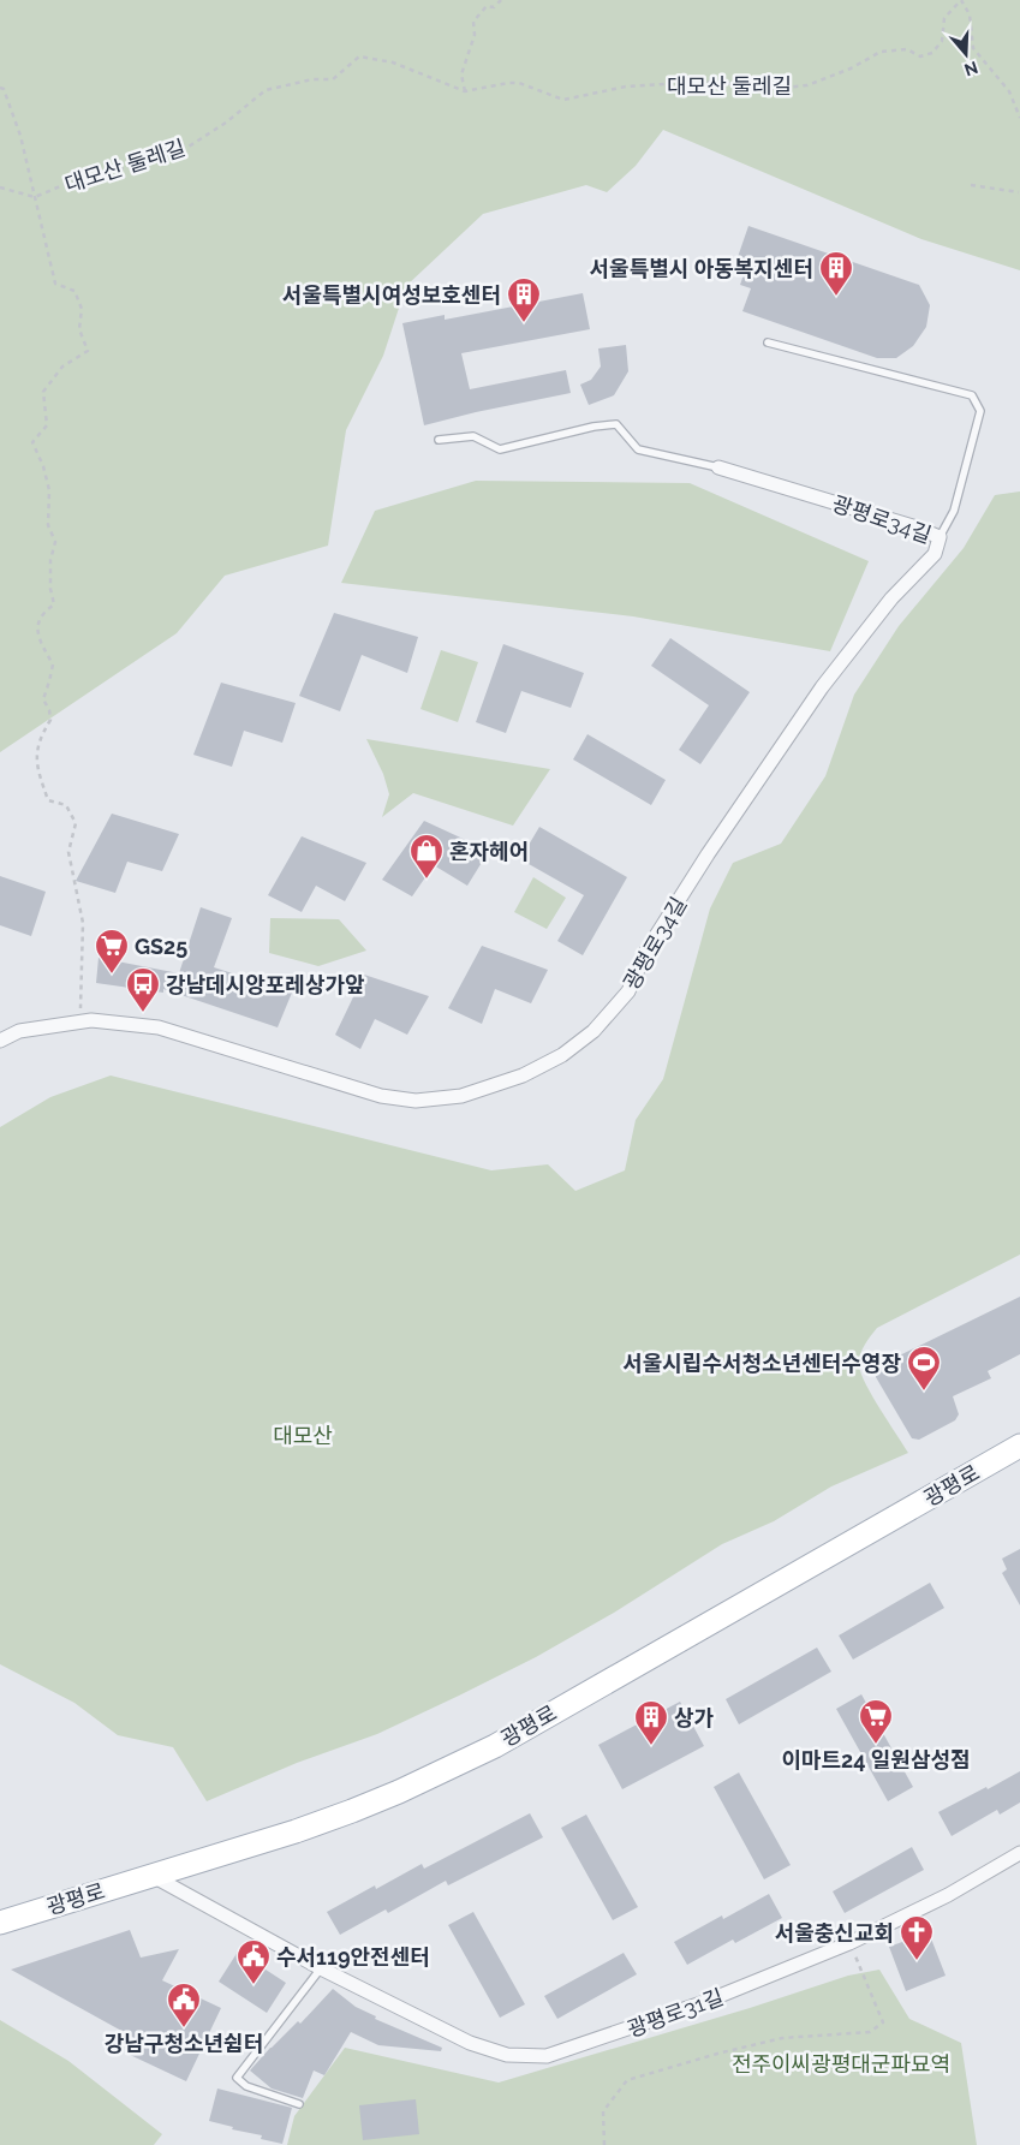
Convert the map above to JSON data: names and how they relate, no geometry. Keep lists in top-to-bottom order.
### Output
{
  "streets": {
    "main road": ["광평로"],
    "street": ["광평로34길", "광평로31길"],
    "path": ["대모산 둘레길"]
  },
  "crossings": [
    ["광평로", "광평로31길"]
  ],
  "parks": ["대모산", "전주이씨광평대군파묘역"],
  "places": {
    "building": ["서울특별시 아동복지센터", "서울특별시여성보호센터", "상가"],
    "shop": ["혼자헤어"],
    "supermarket": ["GS25", "이마트24 일원삼성점"],
    "bus stop": ["강남데시앙포레상가앞"],
    "sports": ["서울시립수서청소년센터수영장"],
    "church": ["서울충신교회"],
    "public building": ["수서119안전센터", "강남구청소년쉼터"]
  },
  "north": "bottom"
}
